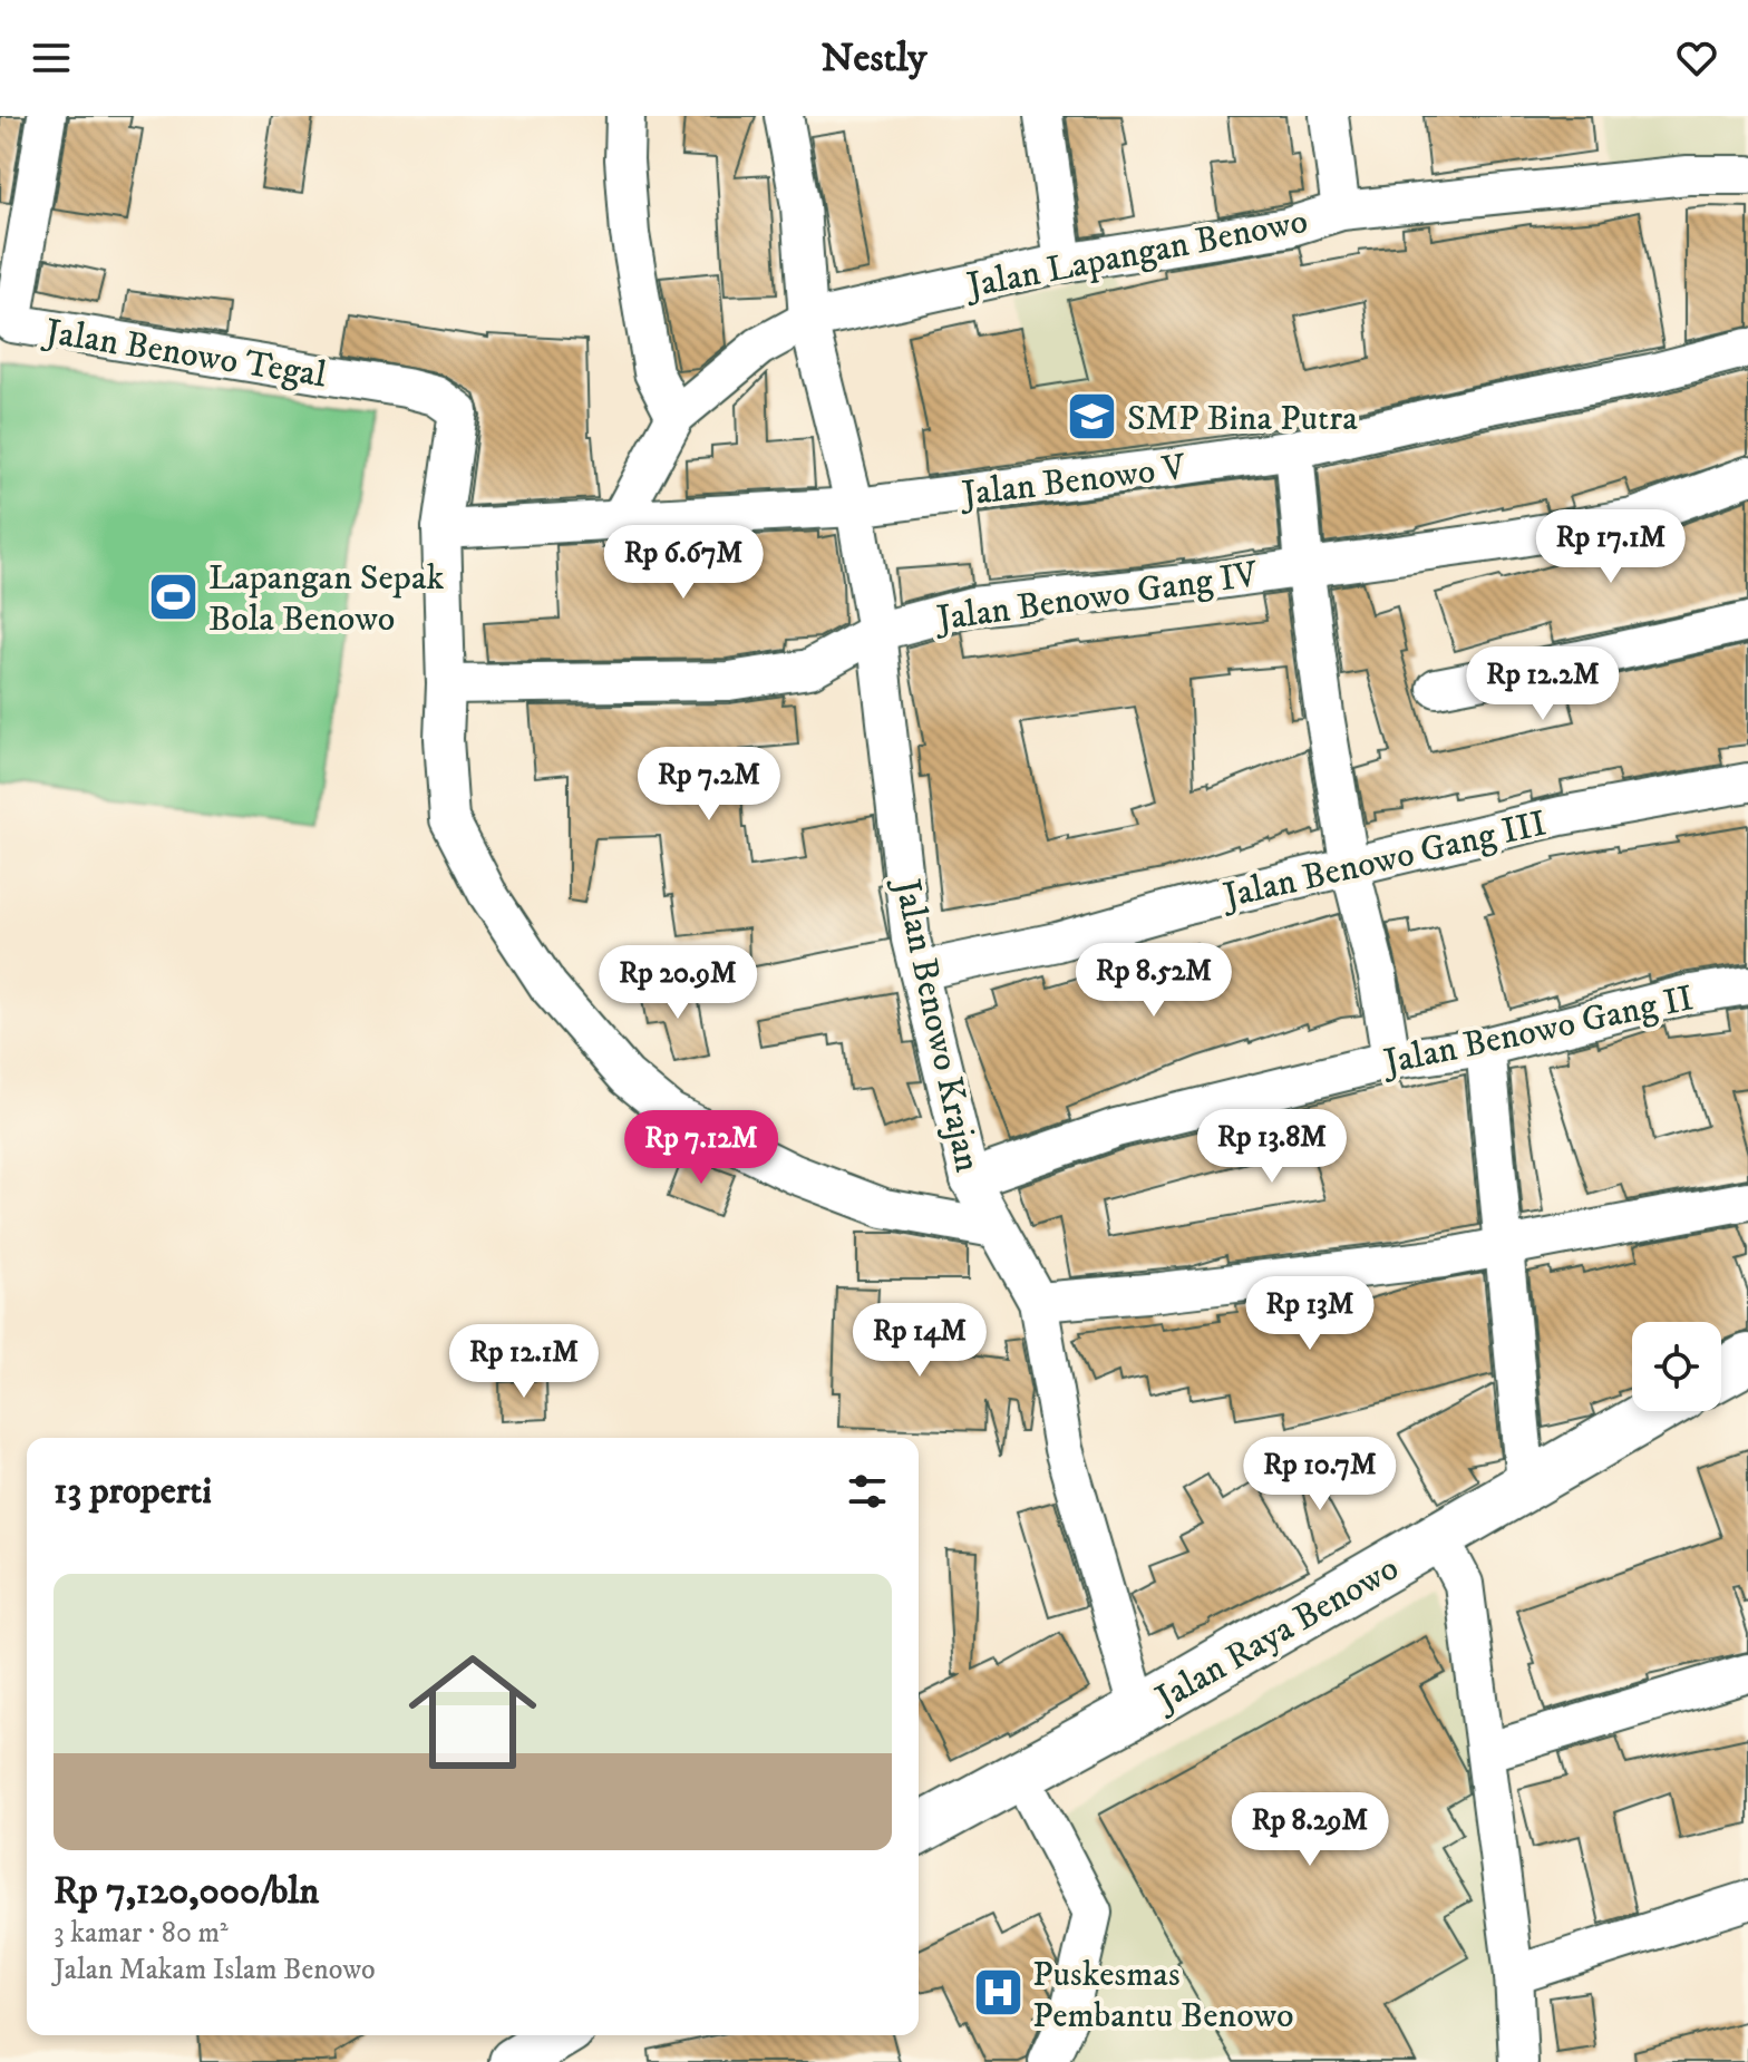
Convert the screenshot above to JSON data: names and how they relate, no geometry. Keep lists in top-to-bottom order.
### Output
{
  "streets": {
    "main road": ["Jalan Raya Benowo"],
    "street": [
      "Jalan Lapangan Benowo",
      "Jalan Benowo Tegal",
      "Jalan Benowo V",
      "Jalan Benowo Gang IV",
      "Jalan Benowo Gang III",
      "Jalan Benowo Krajan",
      "Jalan Benowo Gang II"
    ]
  },
  "crossings": [
    ["Jalan Lapangan Benowo", "Jalan Benowo V"],
    ["Jalan Lapangan Benowo", "Jalan Benowo Krajan"],
    ["Jalan Benowo Tegal", "Jalan Benowo V"],
    ["Jalan Benowo V", "Jalan Benowo Krajan"],
    ["Jalan Benowo Gang IV", "Jalan Benowo Krajan"],
    ["Jalan Benowo Gang III", "Jalan Benowo Krajan"],
    ["Jalan Benowo Krajan", "Jalan Benowo Gang II"],
    ["Jalan Benowo Krajan", "Jalan Raya Benowo"]
  ],
  "places": {
    "school or university": ["SMP Bina Putra"],
    "sports": ["Lapangan Sepak Bola Benowo"],
    "hospital": ["Puskesmas Pembantu Benowo"]
  },
  "page": {
    "header": "Nestly",
    "price": [
      "Rp 17.1M",
      "Rp 6.67M",
      "Rp 12.2M",
      "Rp 7.2M",
      "Rp 8.52M",
      "Rp 20.9M",
      "Rp 13.8M",
      "Rp 7.12M",
      "Rp 13M",
      "Rp 14M",
      "Rp 12.1M",
      "Rp 10.7M",
      "Rp 8.29M"
    ],
    "heading": "13 properti",
    "list": [
      {
        "name": "Rp 7,120,000/bln",
        "note": "3 kamar · 80 m² · Jalan Makam Islam Benowo"
      }
    ]
  }
}
